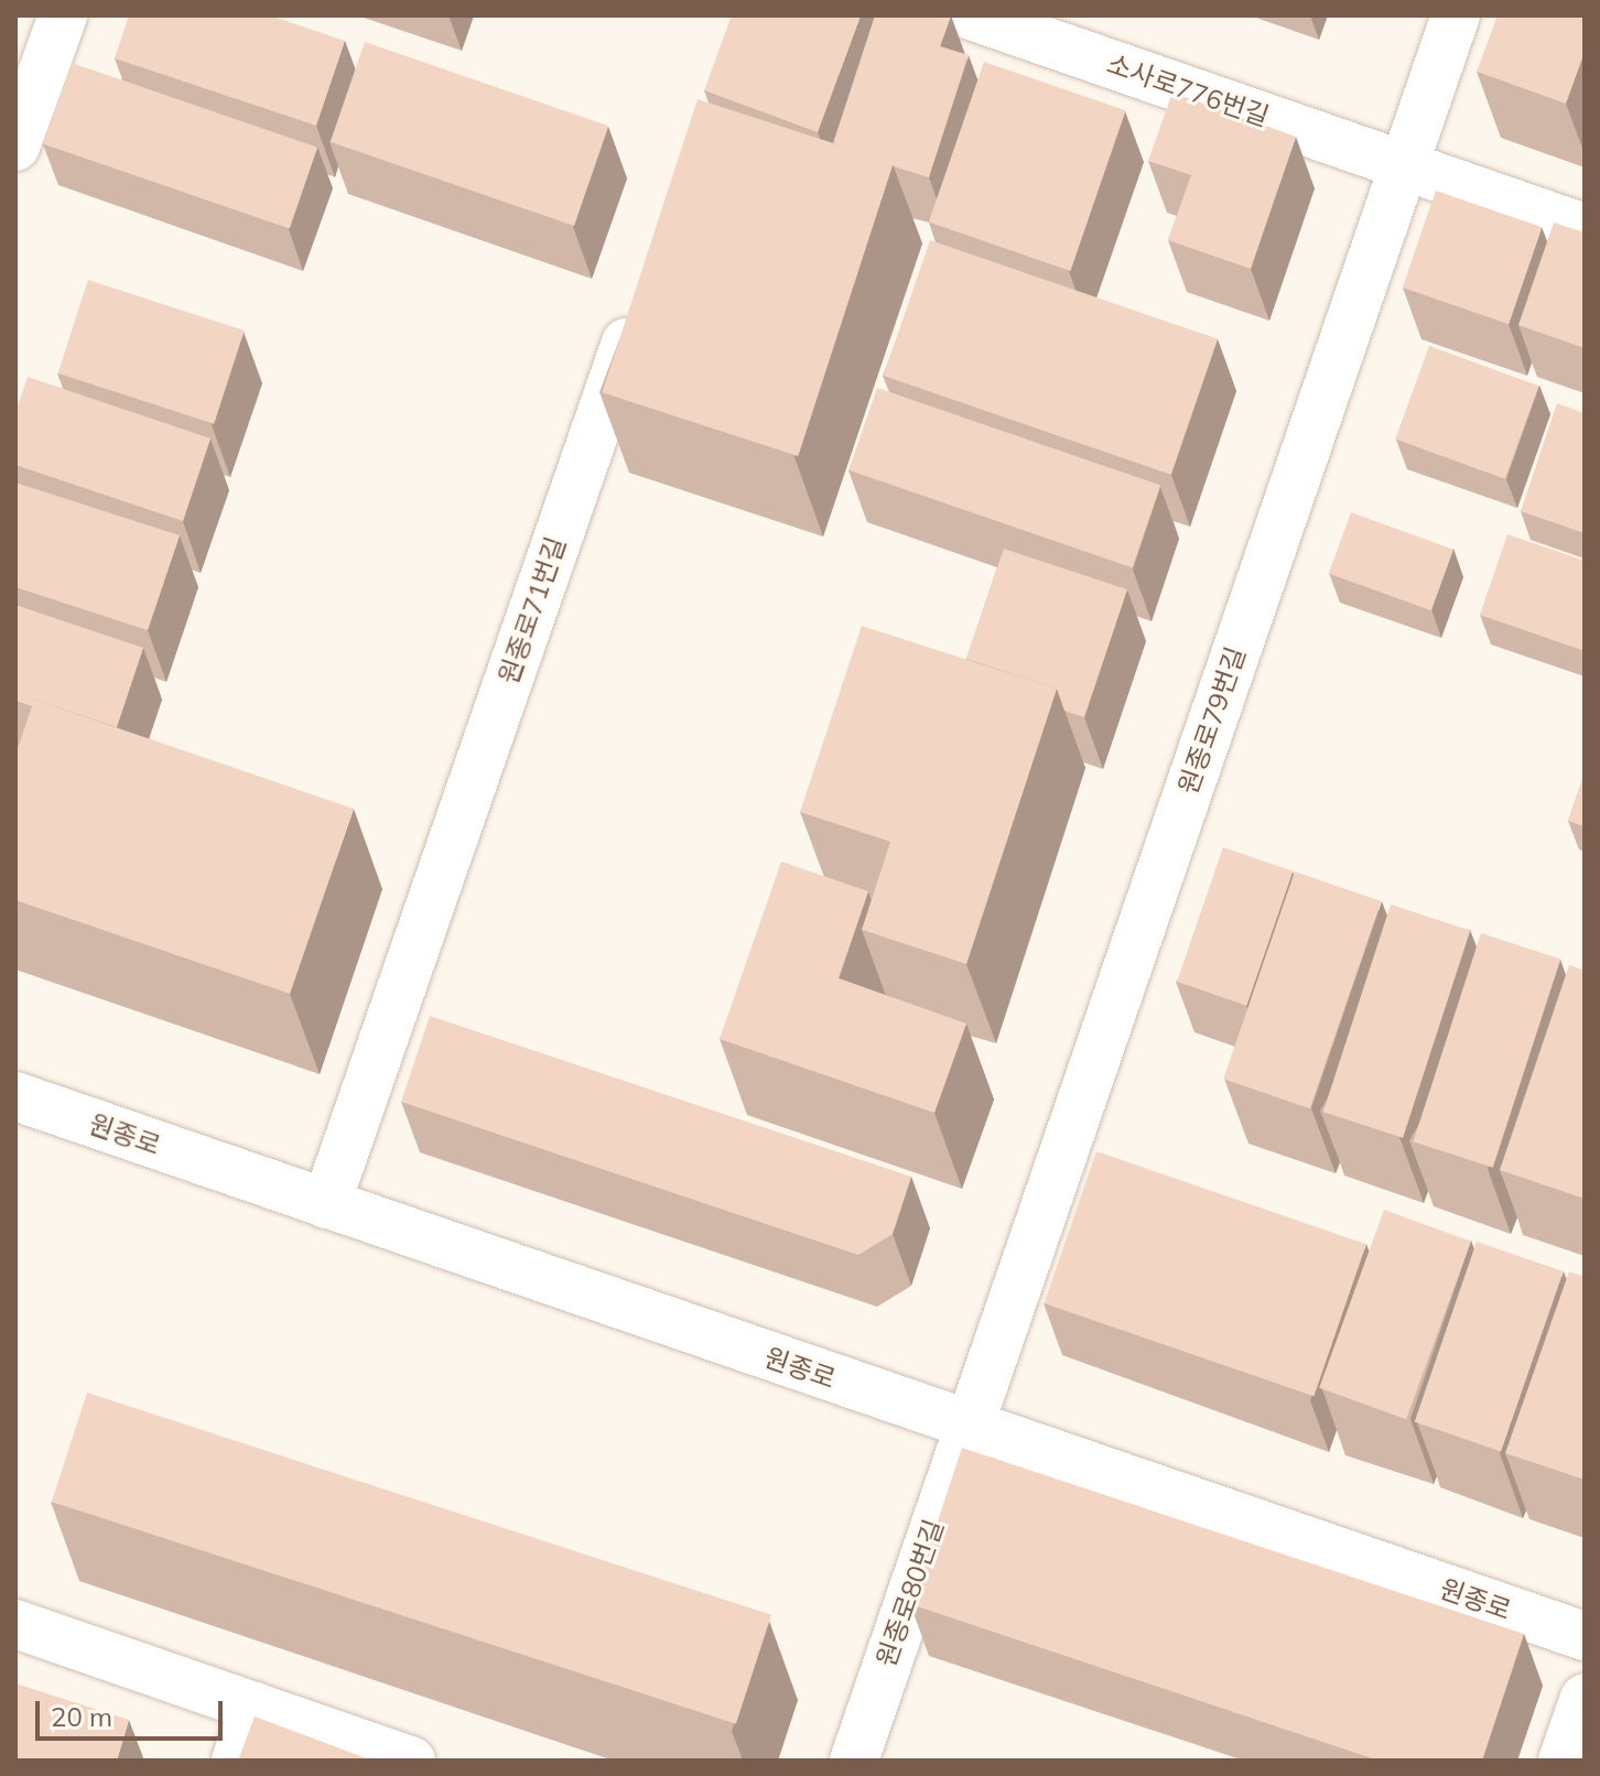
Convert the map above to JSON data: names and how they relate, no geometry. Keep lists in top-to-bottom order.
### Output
{
  "streets": {
    "street": [
      "소사로776번길",
      "원종로71번길",
      "원종로79번길",
      "원종로",
      "원종로80번길"
    ]
  },
  "crossings": [
    ["소사로776번길", "원종로79번길"],
    ["원종로71번길", "원종로"],
    ["원종로79번길", "원종로"],
    ["원종로79번길", "원종로80번길"],
    ["원종로", "원종로80번길"]
  ],
  "scale_bar": "20 m"
}
